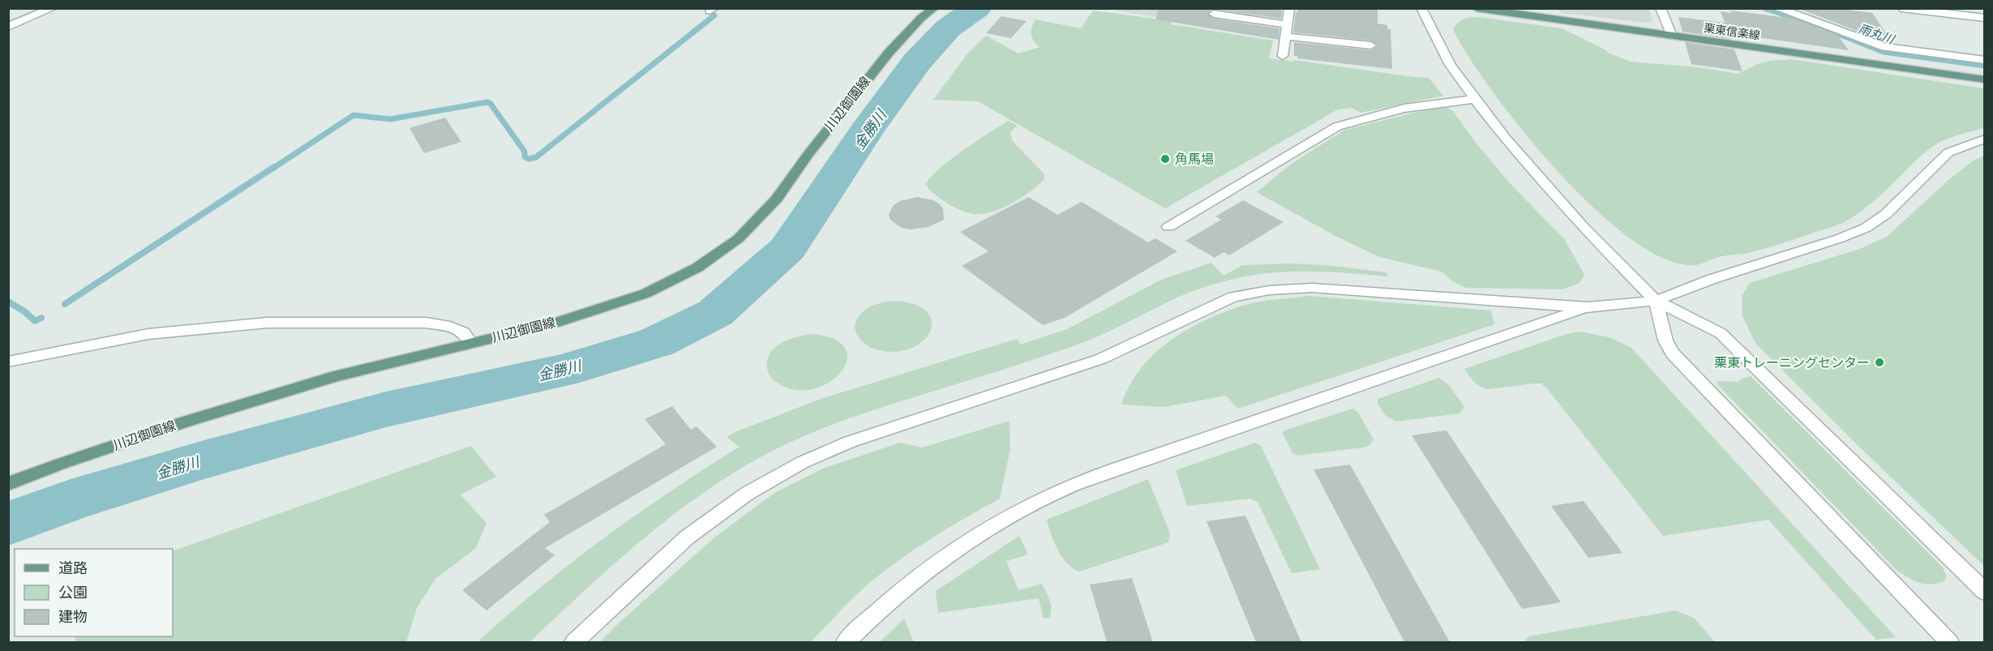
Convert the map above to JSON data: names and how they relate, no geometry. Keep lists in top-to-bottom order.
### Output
{
  "streets": {
    "main road": ["栗東信楽線", "川辺御園線"]
  },
  "water": ["雨丸川", "金勝川"],
  "places": ["角馬場", "栗東トレーニングセンター"],
  "legend": ["道路", "公園", "建物"]
}
